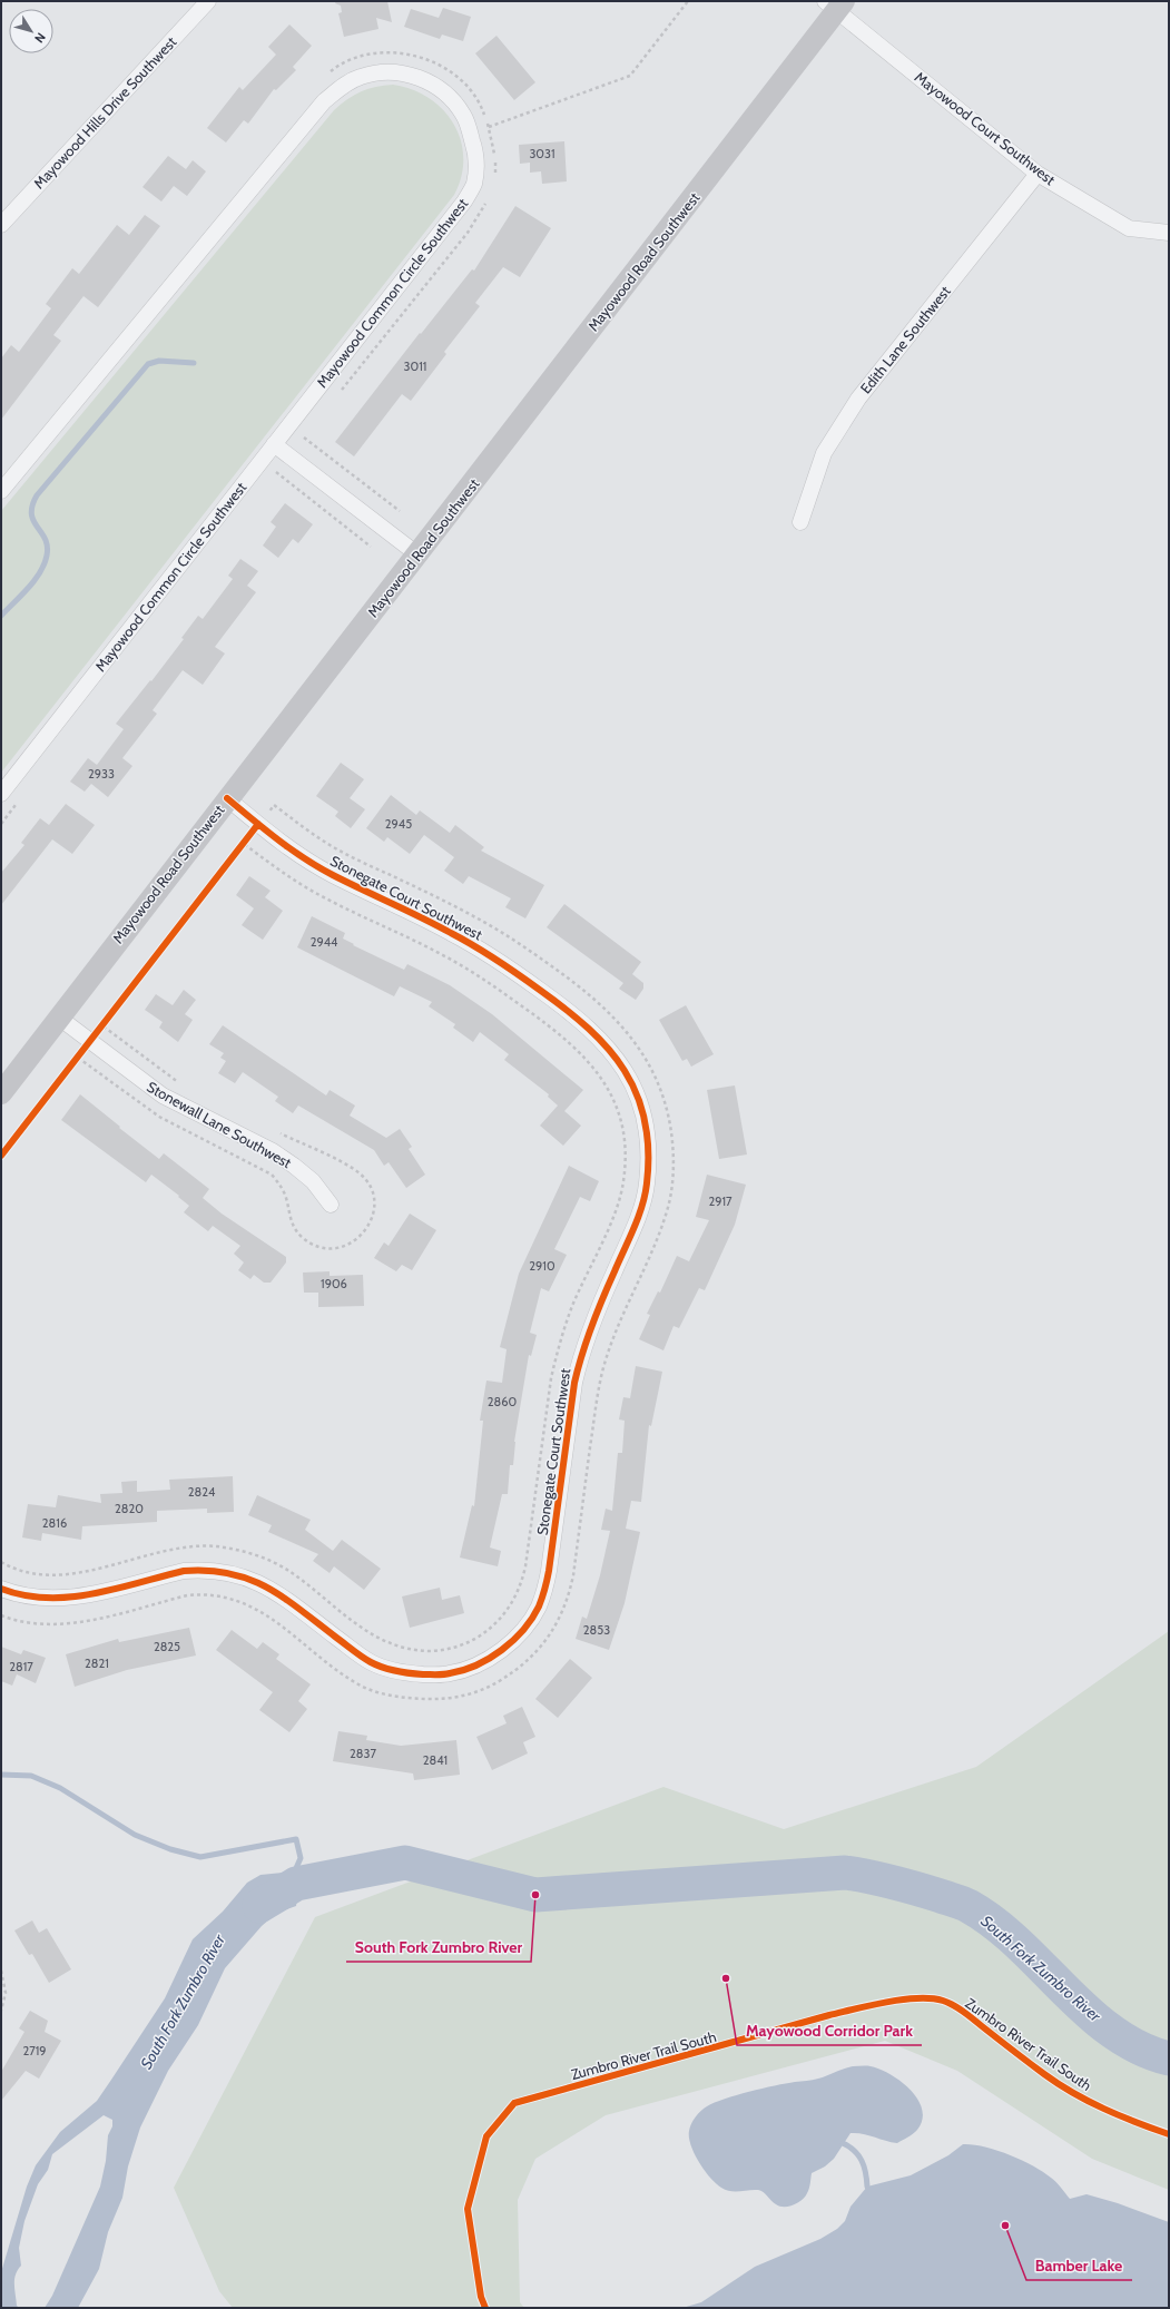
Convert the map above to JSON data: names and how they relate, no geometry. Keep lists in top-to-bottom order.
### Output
{
  "streets": {
    "street": [
      "Mayowood Hills Drive Southwest",
      "Mayowood Court Southwest",
      "Mayowood Road Southwest",
      "Mayowood Common Circle Southwest",
      "Edith Lane Southwest",
      "Stonegate Court Southwest",
      "Stonewall Lane Southwest"
    ],
    "cycle path": ["Zumbro River Trail South"]
  },
  "crossings": [
    ["Mayowood Court Southwest", "Mayowood Road Southwest"],
    ["Mayowood Court Southwest", "Edith Lane Southwest"],
    ["Mayowood Road Southwest", "Stonegate Court Southwest"],
    ["Mayowood Road Southwest", "Stonewall Lane Southwest"]
  ],
  "water": ["South Fork Zumbro River"],
  "places": ["South Fork Zumbro River", "Mayowood Corridor Park", "Bamber Lake"],
  "house_numbers": [
    "3031",
    "3011",
    "2933",
    "2945",
    "2944",
    "2917",
    "2910",
    "1906",
    "2860",
    "2824",
    "2820",
    "2816",
    "2853",
    "2825",
    "2821",
    "2817",
    "2837",
    "2841",
    "2719"
  ],
  "north": "bottom right"
}
